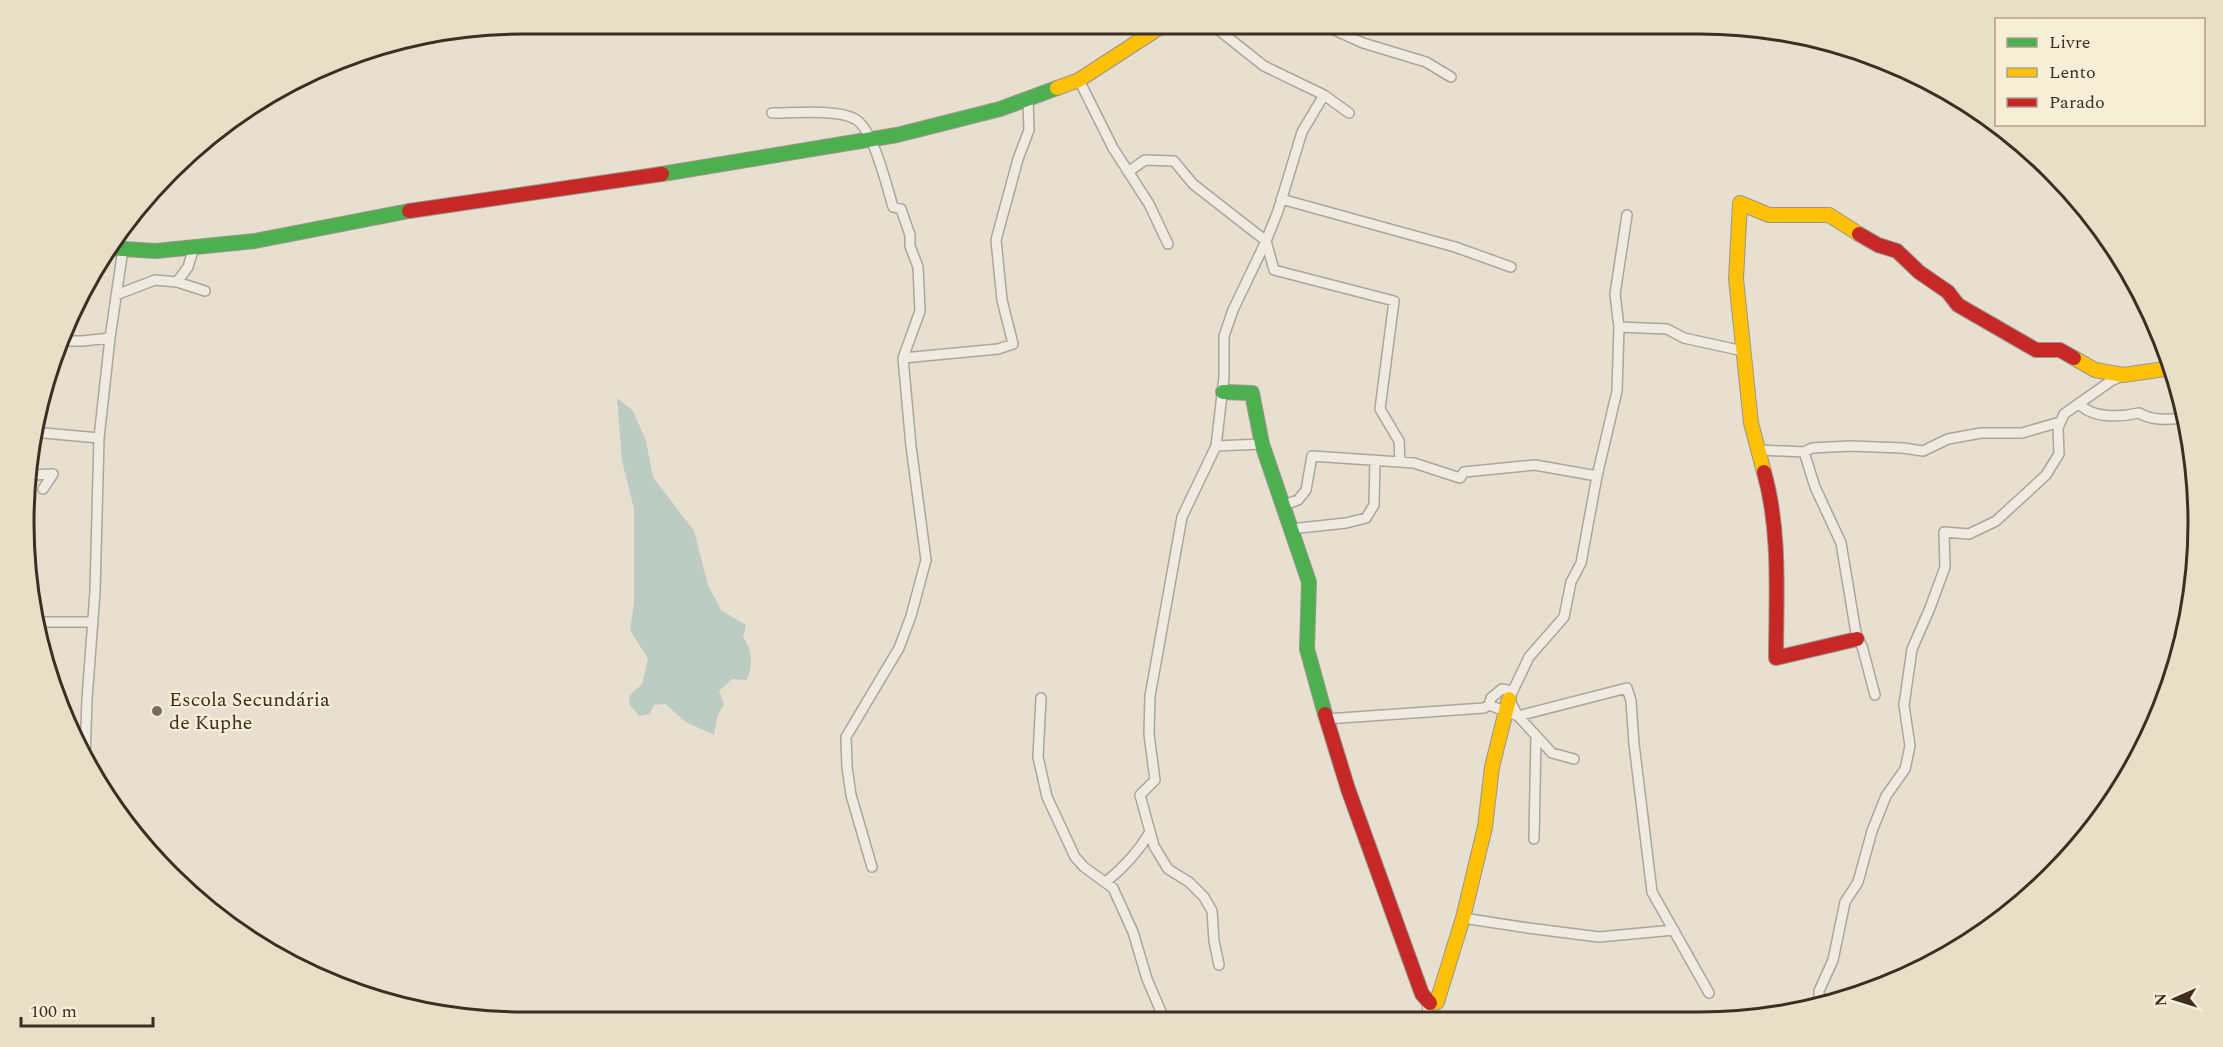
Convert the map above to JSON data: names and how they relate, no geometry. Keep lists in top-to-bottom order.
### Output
{
  "places": ["Escola Secundária de Kuphe"],
  "legend": ["Livre", "Lento", "Parado"],
  "scale_bar": "100 m",
  "north": "left"
}
